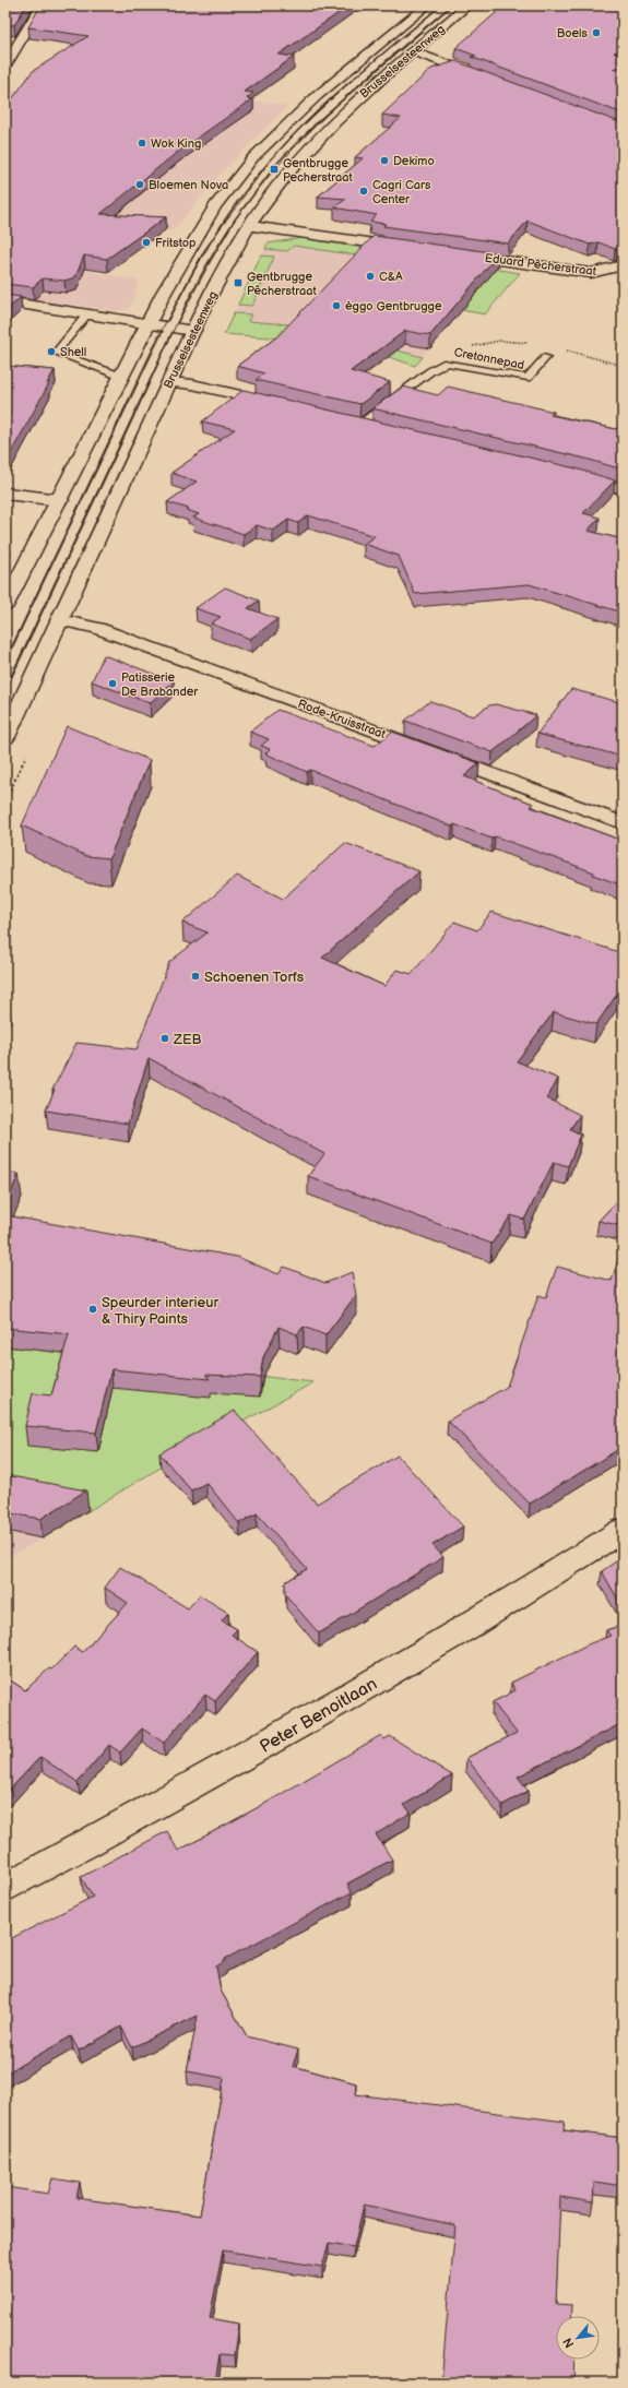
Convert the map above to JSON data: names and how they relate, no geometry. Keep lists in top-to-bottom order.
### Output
{
  "streets": {
    "main road": [
      "Brusselsesteenweg",
      "Eduard Pêcherstraat",
      "Rode-Kruisstraat",
      "Peter Benoitlaan"
    ],
    "lane": ["Cretonnepad"]
  },
  "crossings": [
    ["Brusselsesteenweg", "Rode-Kruisstraat"]
  ],
  "places": {
    "other": [
      "Boels",
      "Wok King",
      "Dekimo",
      "Bloemen Nova",
      "Cagri Cars Center",
      "Fritstop",
      "C&A",
      "èggo Gentbrugge",
      "Shell",
      "Patisserie De Brabander",
      "Schoenen Torfs",
      "ZEB",
      "Speurder interieur & Thiry Paints"
    ],
    "transit": ["Gentbrugge Pecherstraat", "Gentbrugge Pêcherstraat"]
  },
  "north": "bottom left"
}
